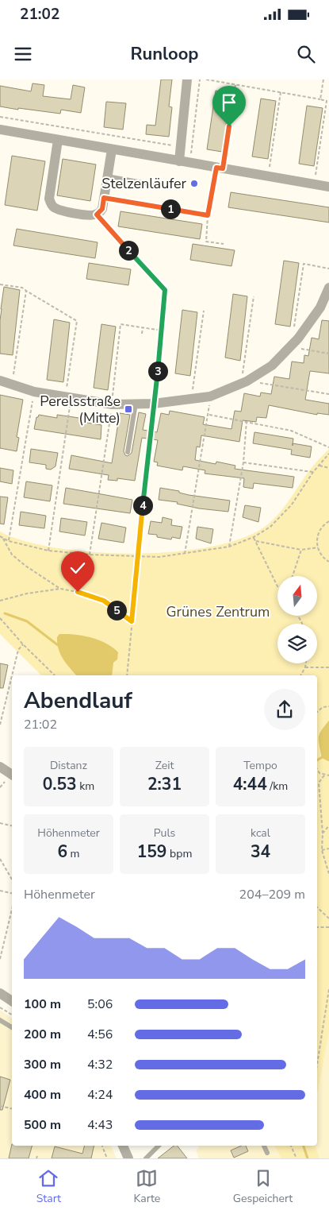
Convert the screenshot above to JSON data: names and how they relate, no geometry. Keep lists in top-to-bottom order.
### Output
{
  "parks": ["Grünes Zentrum"],
  "places": {
    "other": ["Stelzenläufer"],
    "transit": ["Perelsstraße (Mitte)"]
  },
  "north": "top",
  "page": {
    "status": "21:02",
    "header": "Runloop",
    "pins": [
      "1",
      "2",
      "3",
      "4",
      "5"
    ],
    "heading": ["Abendlauf", "21:02"],
    "stats": [
      ["Distanz", "0.53 km"],
      ["Zeit", "2:31"],
      ["Tempo", "4:44 /km"],
      ["Höhenmeter", "6 m"],
      ["Puls", "159 bpm"],
      ["kcal", "34"]
    ],
    "chart": ["Höhenmeter", "204–209 m"],
    "list": [
      {
        "name": "100 m",
        "note": "5:06"
      },
      {
        "name": "200 m",
        "note": "4:56"
      },
      {
        "name": "300 m",
        "note": "4:32"
      },
      {
        "name": "400 m",
        "note": "4:24"
      },
      {
        "name": "500 m",
        "note": "4:43"
      }
    ],
    "tabs": ["Start", "Karte", "Gespeichert"]
  }
}
